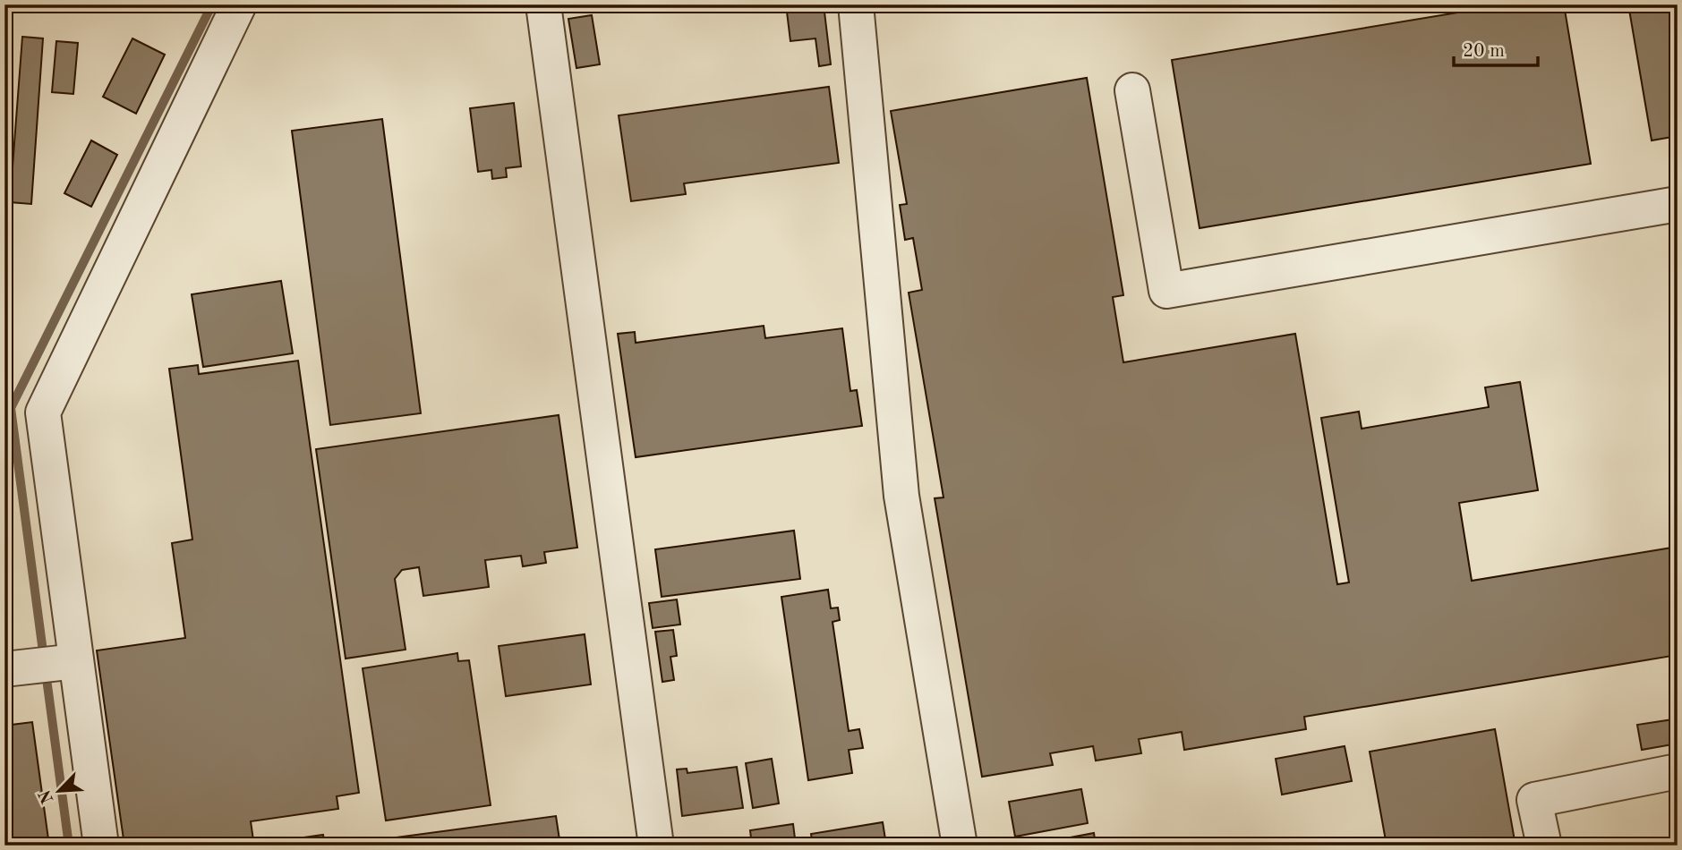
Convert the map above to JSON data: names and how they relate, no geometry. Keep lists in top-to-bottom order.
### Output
{
  "scale_bar": "20 m",
  "north": "bottom left"
}
